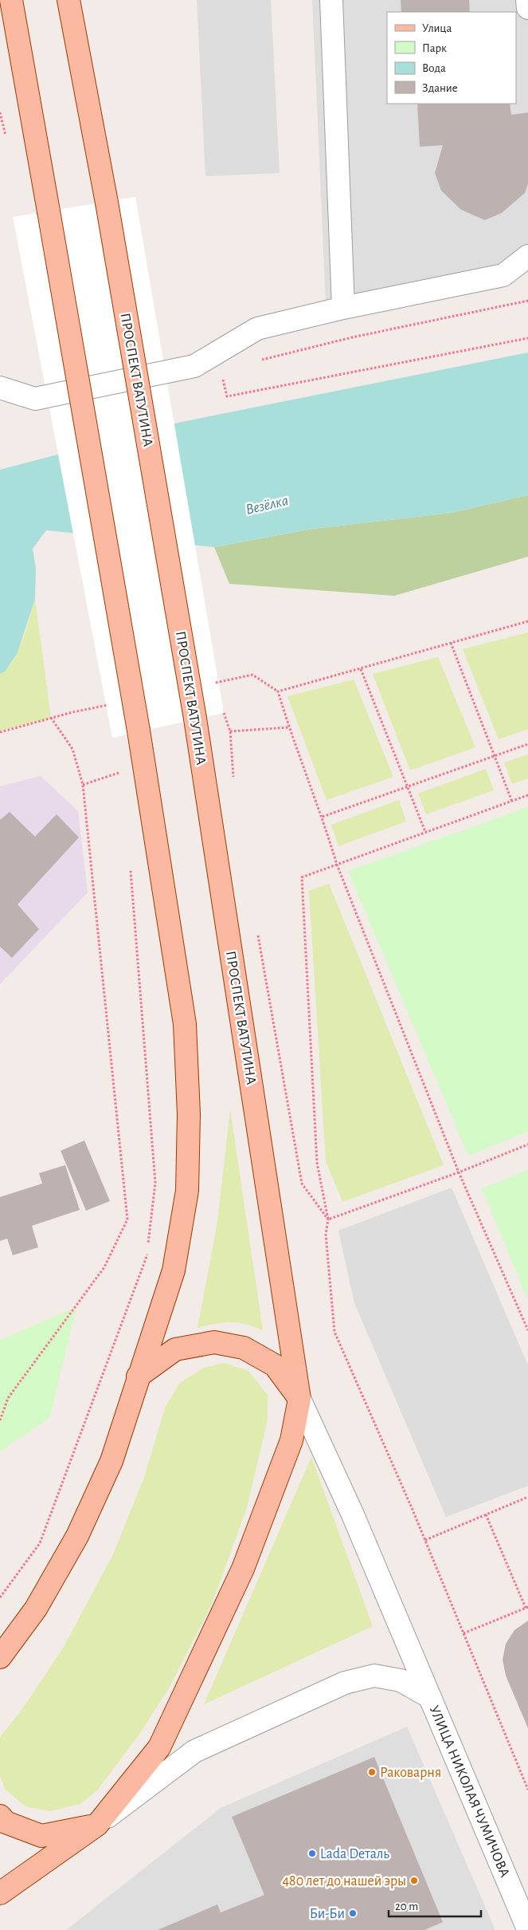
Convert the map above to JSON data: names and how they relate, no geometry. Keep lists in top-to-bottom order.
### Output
{
  "streets": {
    "main road": ["ПРОСПЕКТ ВАТУТИНА"],
    "street": ["УЛИЦА НИКОЛАЯ ЧУМИЧОВА"]
  },
  "crossings": [
    ["ПРОСПЕКТ ВАТУТИНА", "УЛИЦА НИКОЛАЯ ЧУМИЧОВА"]
  ],
  "water": ["Везёлка"],
  "places": [
    "Раковарня",
    "Lada Dеталь",
    "480 лет до нашей эры",
    "Би-Би"
  ],
  "legend": [
    "Улица",
    "Парк",
    "Вода",
    "Здание"
  ],
  "scale_bar": "20 m"
}
